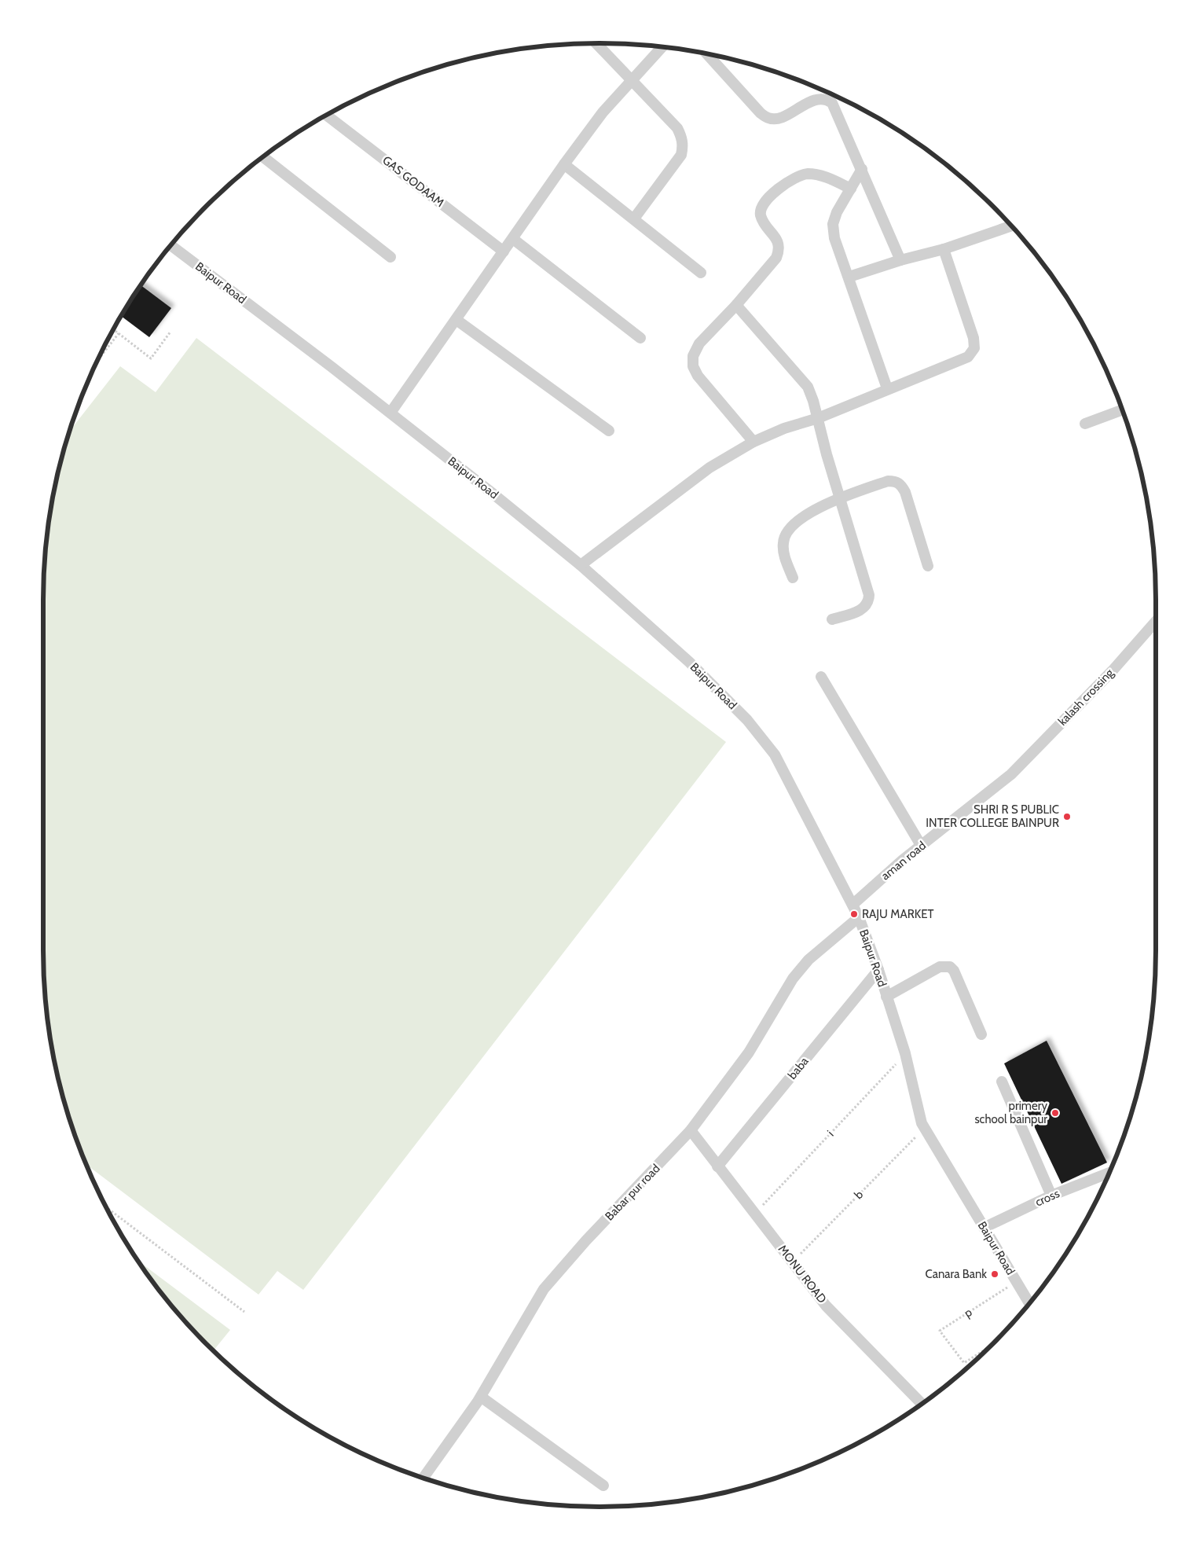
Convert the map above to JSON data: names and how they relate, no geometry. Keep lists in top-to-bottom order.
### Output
{
  "streets": {
    "street": [
      "GAS GODAAM",
      "Baipur Road",
      "kalash crossing",
      "aman road",
      "baba",
      "Babar pur road",
      "cross",
      "MONU ROAD"
    ],
    "path": ["i", "b", "p"]
  },
  "crossings": [
    ["Baipur Road", "aman road"],
    ["Baipur Road", "baba"],
    ["Baipur Road", "i"],
    ["Baipur Road", "Babar pur road"],
    ["Baipur Road", "b"],
    ["Baipur Road", "cross"],
    ["Baipur Road", "p"],
    ["kalash crossing", "aman road"],
    ["baba", "MONU ROAD"],
    ["i", "MONU ROAD"],
    ["Babar pur road", "MONU ROAD"],
    ["b", "MONU ROAD"]
  ],
  "places": [
    "SHRI R S PUBLIC INTER COLLEGE BAINPUR",
    "RAJU MARKET",
    "primery school bainpur",
    "Canara Bank"
  ]
}
